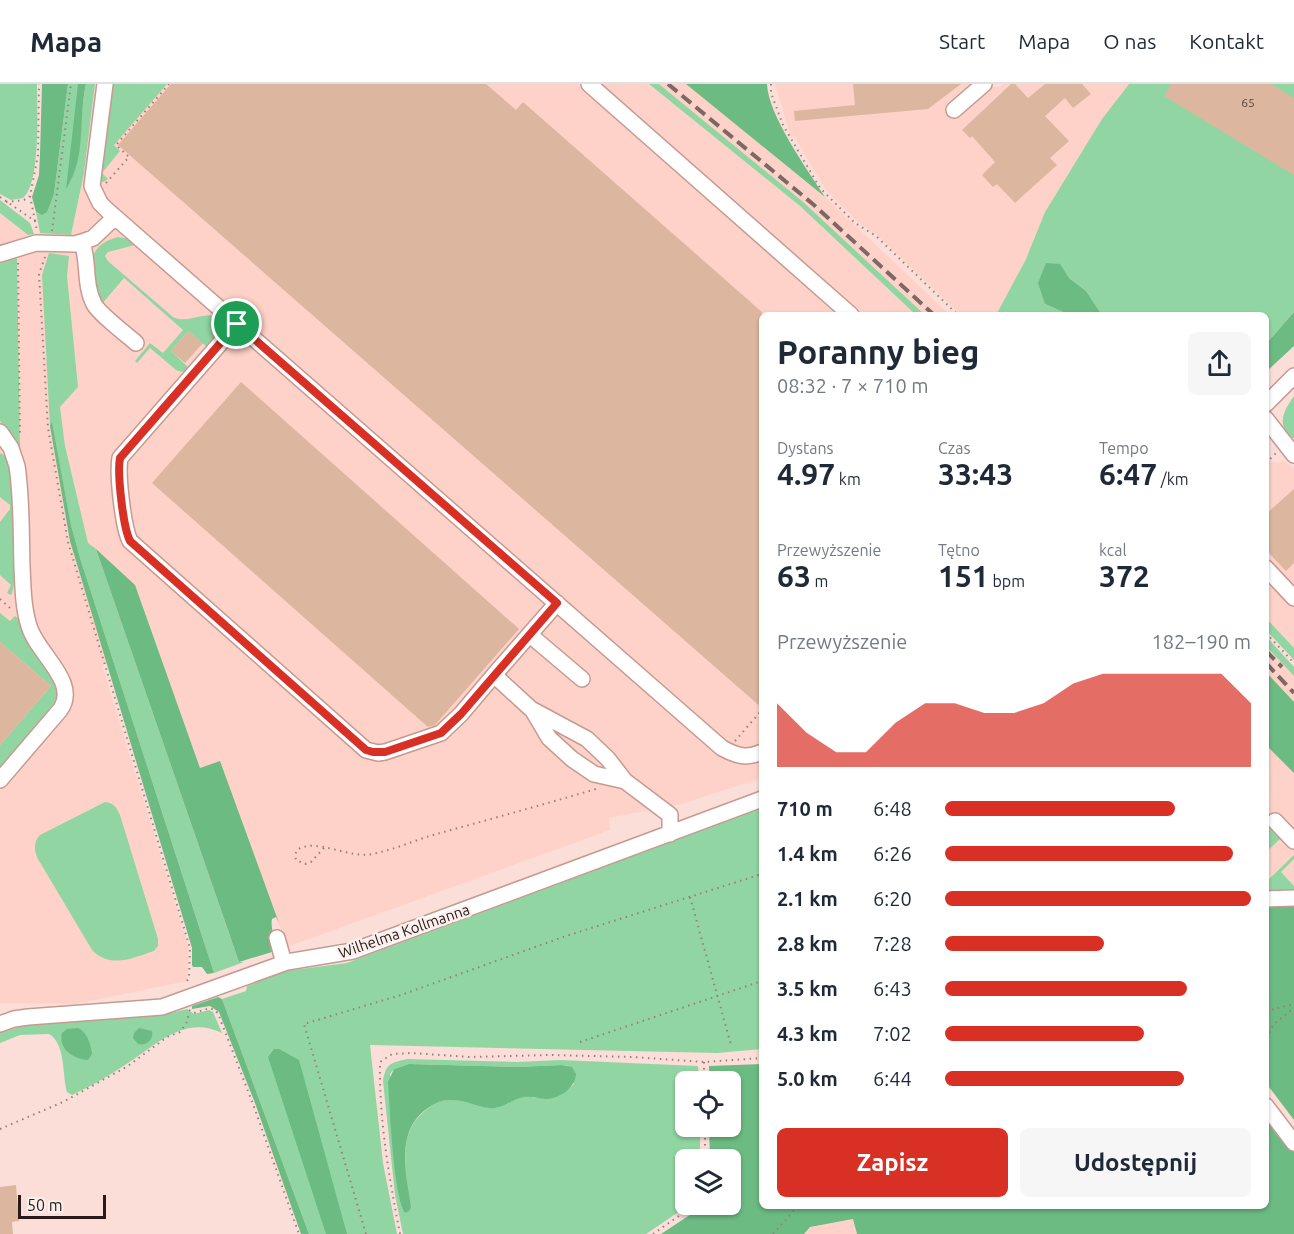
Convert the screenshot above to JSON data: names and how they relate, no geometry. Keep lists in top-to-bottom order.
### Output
{
  "streets": {
    "street": ["Wilhelma Kollmanna"]
  },
  "house_numbers": ["65"],
  "scale_bar": "50 m",
  "page": {
    "header": "Mapa",
    "nav": [
      "Start",
      "Mapa",
      "O nas",
      "Kontakt"
    ],
    "heading": ["Poranny bieg", "08:32 · 7 × 710 m"],
    "stats": [
      ["Dystans", "4.97 km"],
      ["Czas", "33:43"],
      ["Tempo", "6:47 /km"],
      ["Przewyższenie", "63 m"],
      ["Tętno", "151 bpm"],
      ["kcal", "372"]
    ],
    "chart": ["Przewyższenie", "182–190 m"],
    "list": [
      {
        "name": "710 m",
        "note": "6:48"
      },
      {
        "name": "1.4 km",
        "note": "6:26"
      },
      {
        "name": "2.1 km",
        "note": "6:20"
      },
      {
        "name": "2.8 km",
        "note": "7:28"
      },
      {
        "name": "3.5 km",
        "note": "6:43"
      },
      {
        "name": "4.3 km",
        "note": "7:02"
      },
      {
        "name": "5.0 km",
        "note": "6:44"
      }
    ],
    "buttons": ["Zapisz", "Udostępnij"],
    "scale": "50 m"
  }
}
